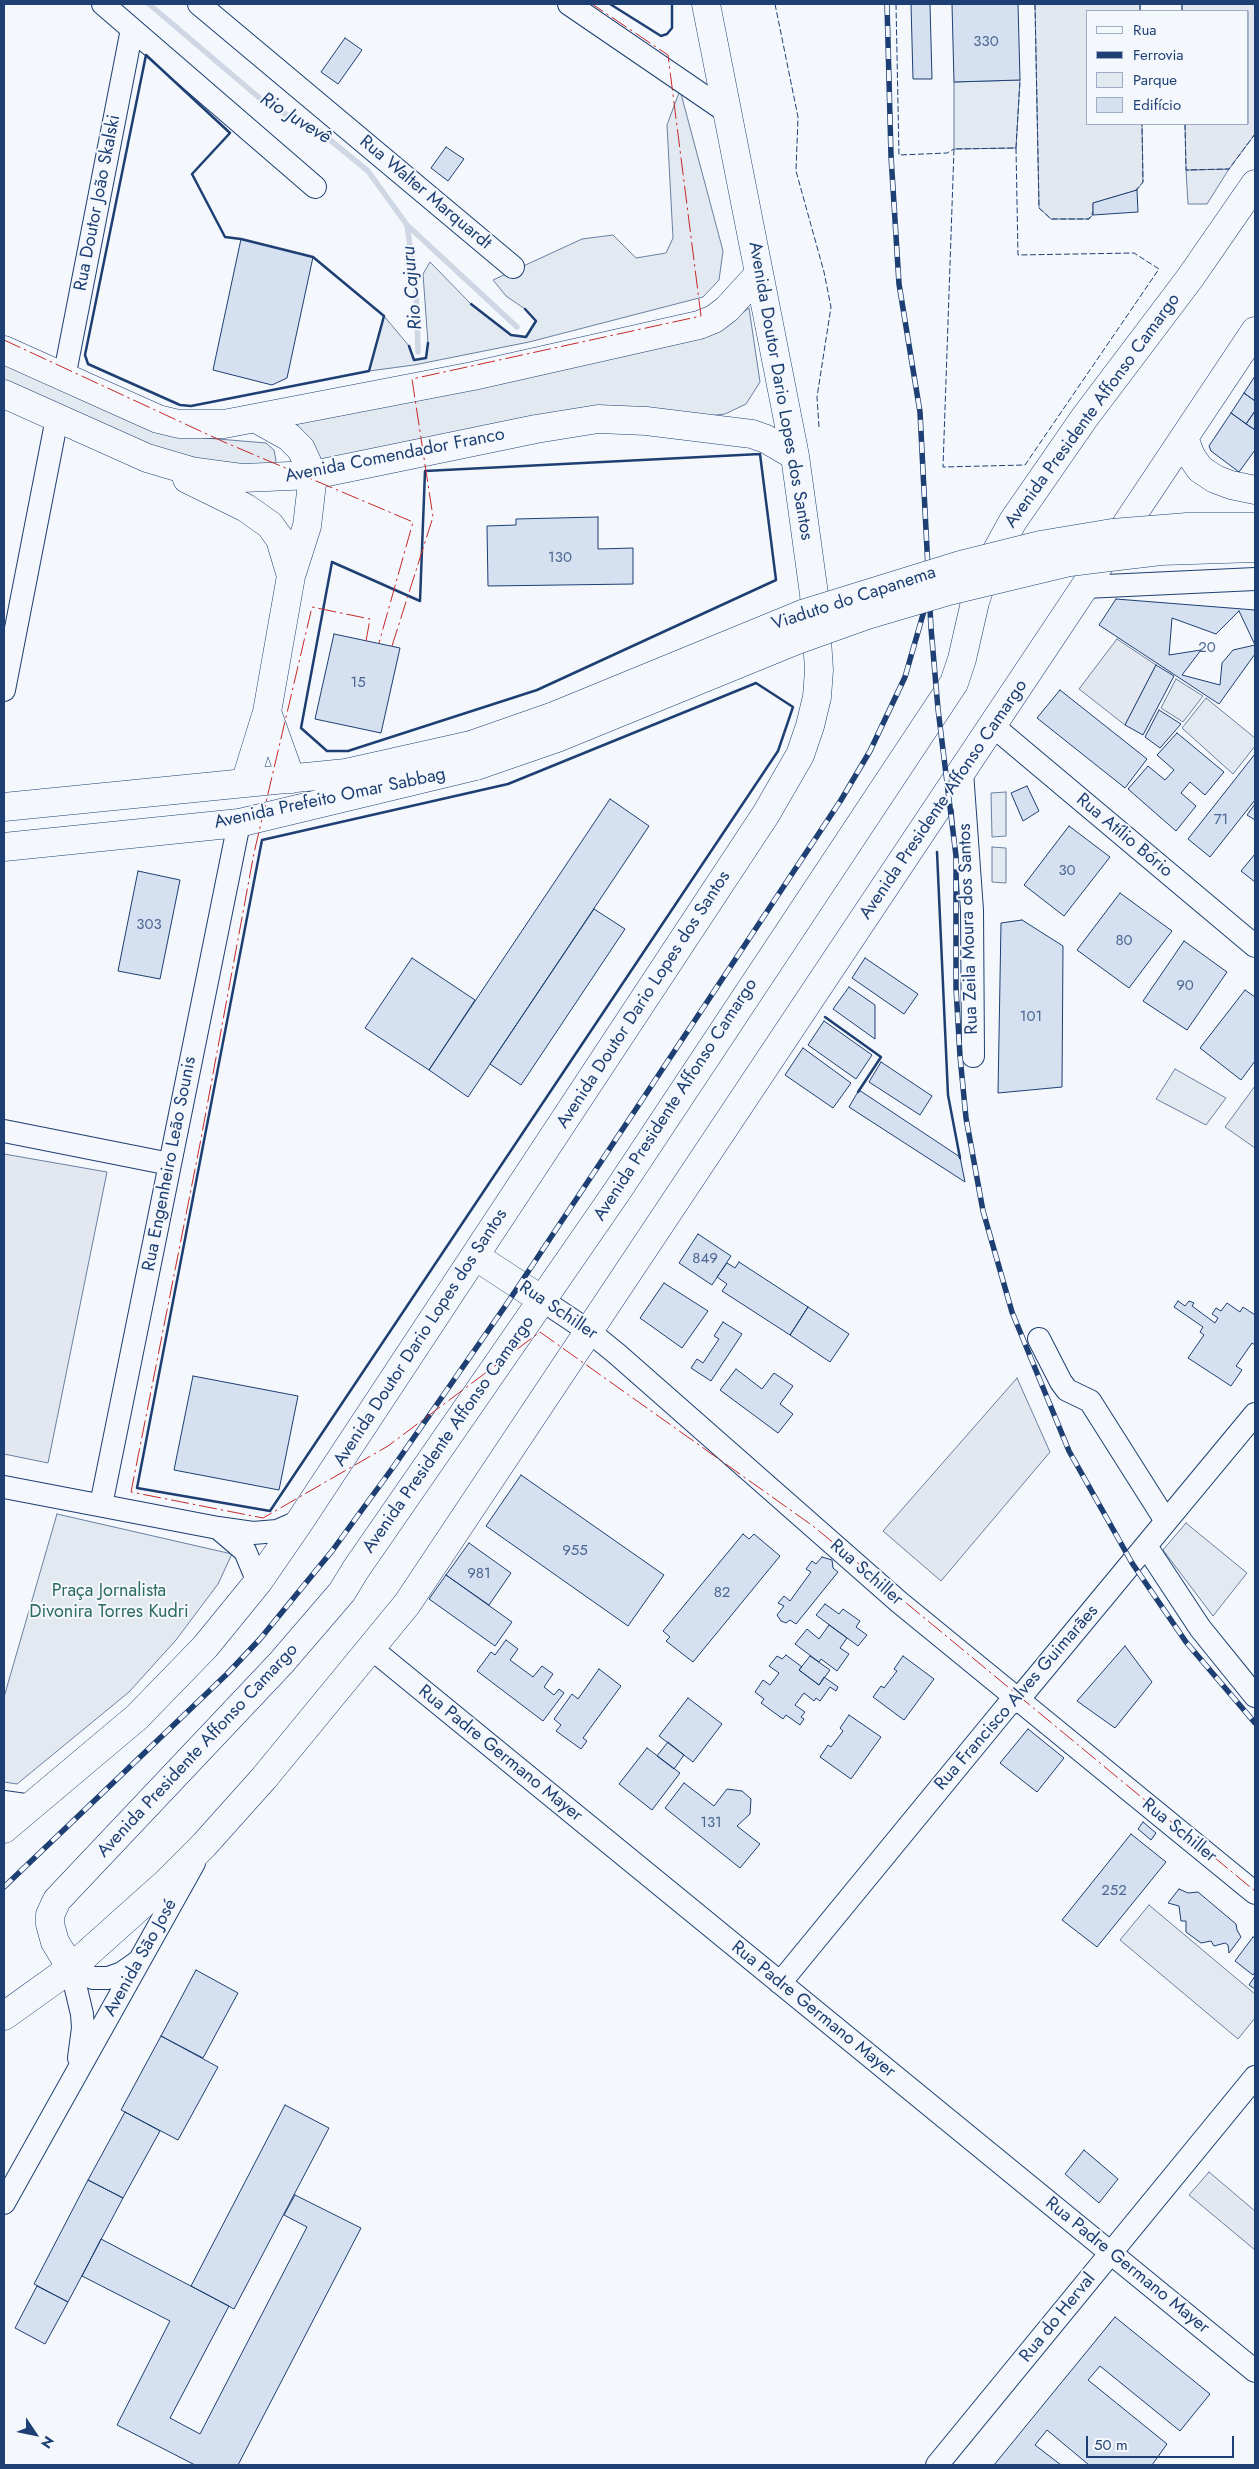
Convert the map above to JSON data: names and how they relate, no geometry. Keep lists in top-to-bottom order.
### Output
{
  "streets": {
    "main road": [
      "Avenida Doutor Dario Lopes dos Santos",
      "Avenida Presidente Affonso Camargo",
      "Avenida Comendador Franco",
      "Viaduto do Capanema",
      "Avenida Prefeito Omar Sabbag",
      "Rua Schiller"
    ],
    "street": [
      "Rua Walter Marquardt",
      "Rua Doutor João Skalski",
      "Rua Atílio Bório",
      "Rua Zeila Moura dos Santos",
      "Rua Engenheiro Leão Sounis",
      "Rua Francisco Alves Guimarães",
      "Rua Padre Germano Mayer",
      "Avenida São José",
      "Rua do Herval"
    ]
  },
  "crossings": [
    ["Avenida Doutor Dario Lopes dos Santos", "Avenida Comendador Franco"],
    ["Avenida Doutor Dario Lopes dos Santos", "Rua Schiller"],
    ["Avenida Presidente Affonso Camargo", "Rua Atílio Bório"],
    ["Avenida Presidente Affonso Camargo", "Rua Zeila Moura dos Santos"],
    ["Avenida Presidente Affonso Camargo", "Rua Schiller"],
    ["Avenida Presidente Affonso Camargo", "Rua Padre Germano Mayer"],
    ["Avenida Presidente Affonso Camargo", "Avenida São José"],
    ["Viaduto do Capanema", "Avenida Prefeito Omar Sabbag"],
    ["Avenida Prefeito Omar Sabbag", "Rua Engenheiro Leão Sounis"],
    ["Rua Schiller", "Rua Francisco Alves Guimarães"],
    ["Rua Francisco Alves Guimarães", "Rua Padre Germano Mayer"],
    ["Rua Padre Germano Mayer", "Rua do Herval"]
  ],
  "water": ["Rio Juvevê", "Rio Cajuru"],
  "parks": ["Praça Jornalista Divonira Torres Kudri"],
  "house_numbers": [
    "330",
    "130",
    "20",
    "15",
    "71",
    "30",
    "303",
    "80",
    "90",
    "101",
    "849",
    "955",
    "981",
    "82",
    "131",
    "252"
  ],
  "legend": [
    "Rua",
    "Ferrovia",
    "Parque",
    "Edifício"
  ],
  "scale_bar": "50 m",
  "north": "bottom right"
}
